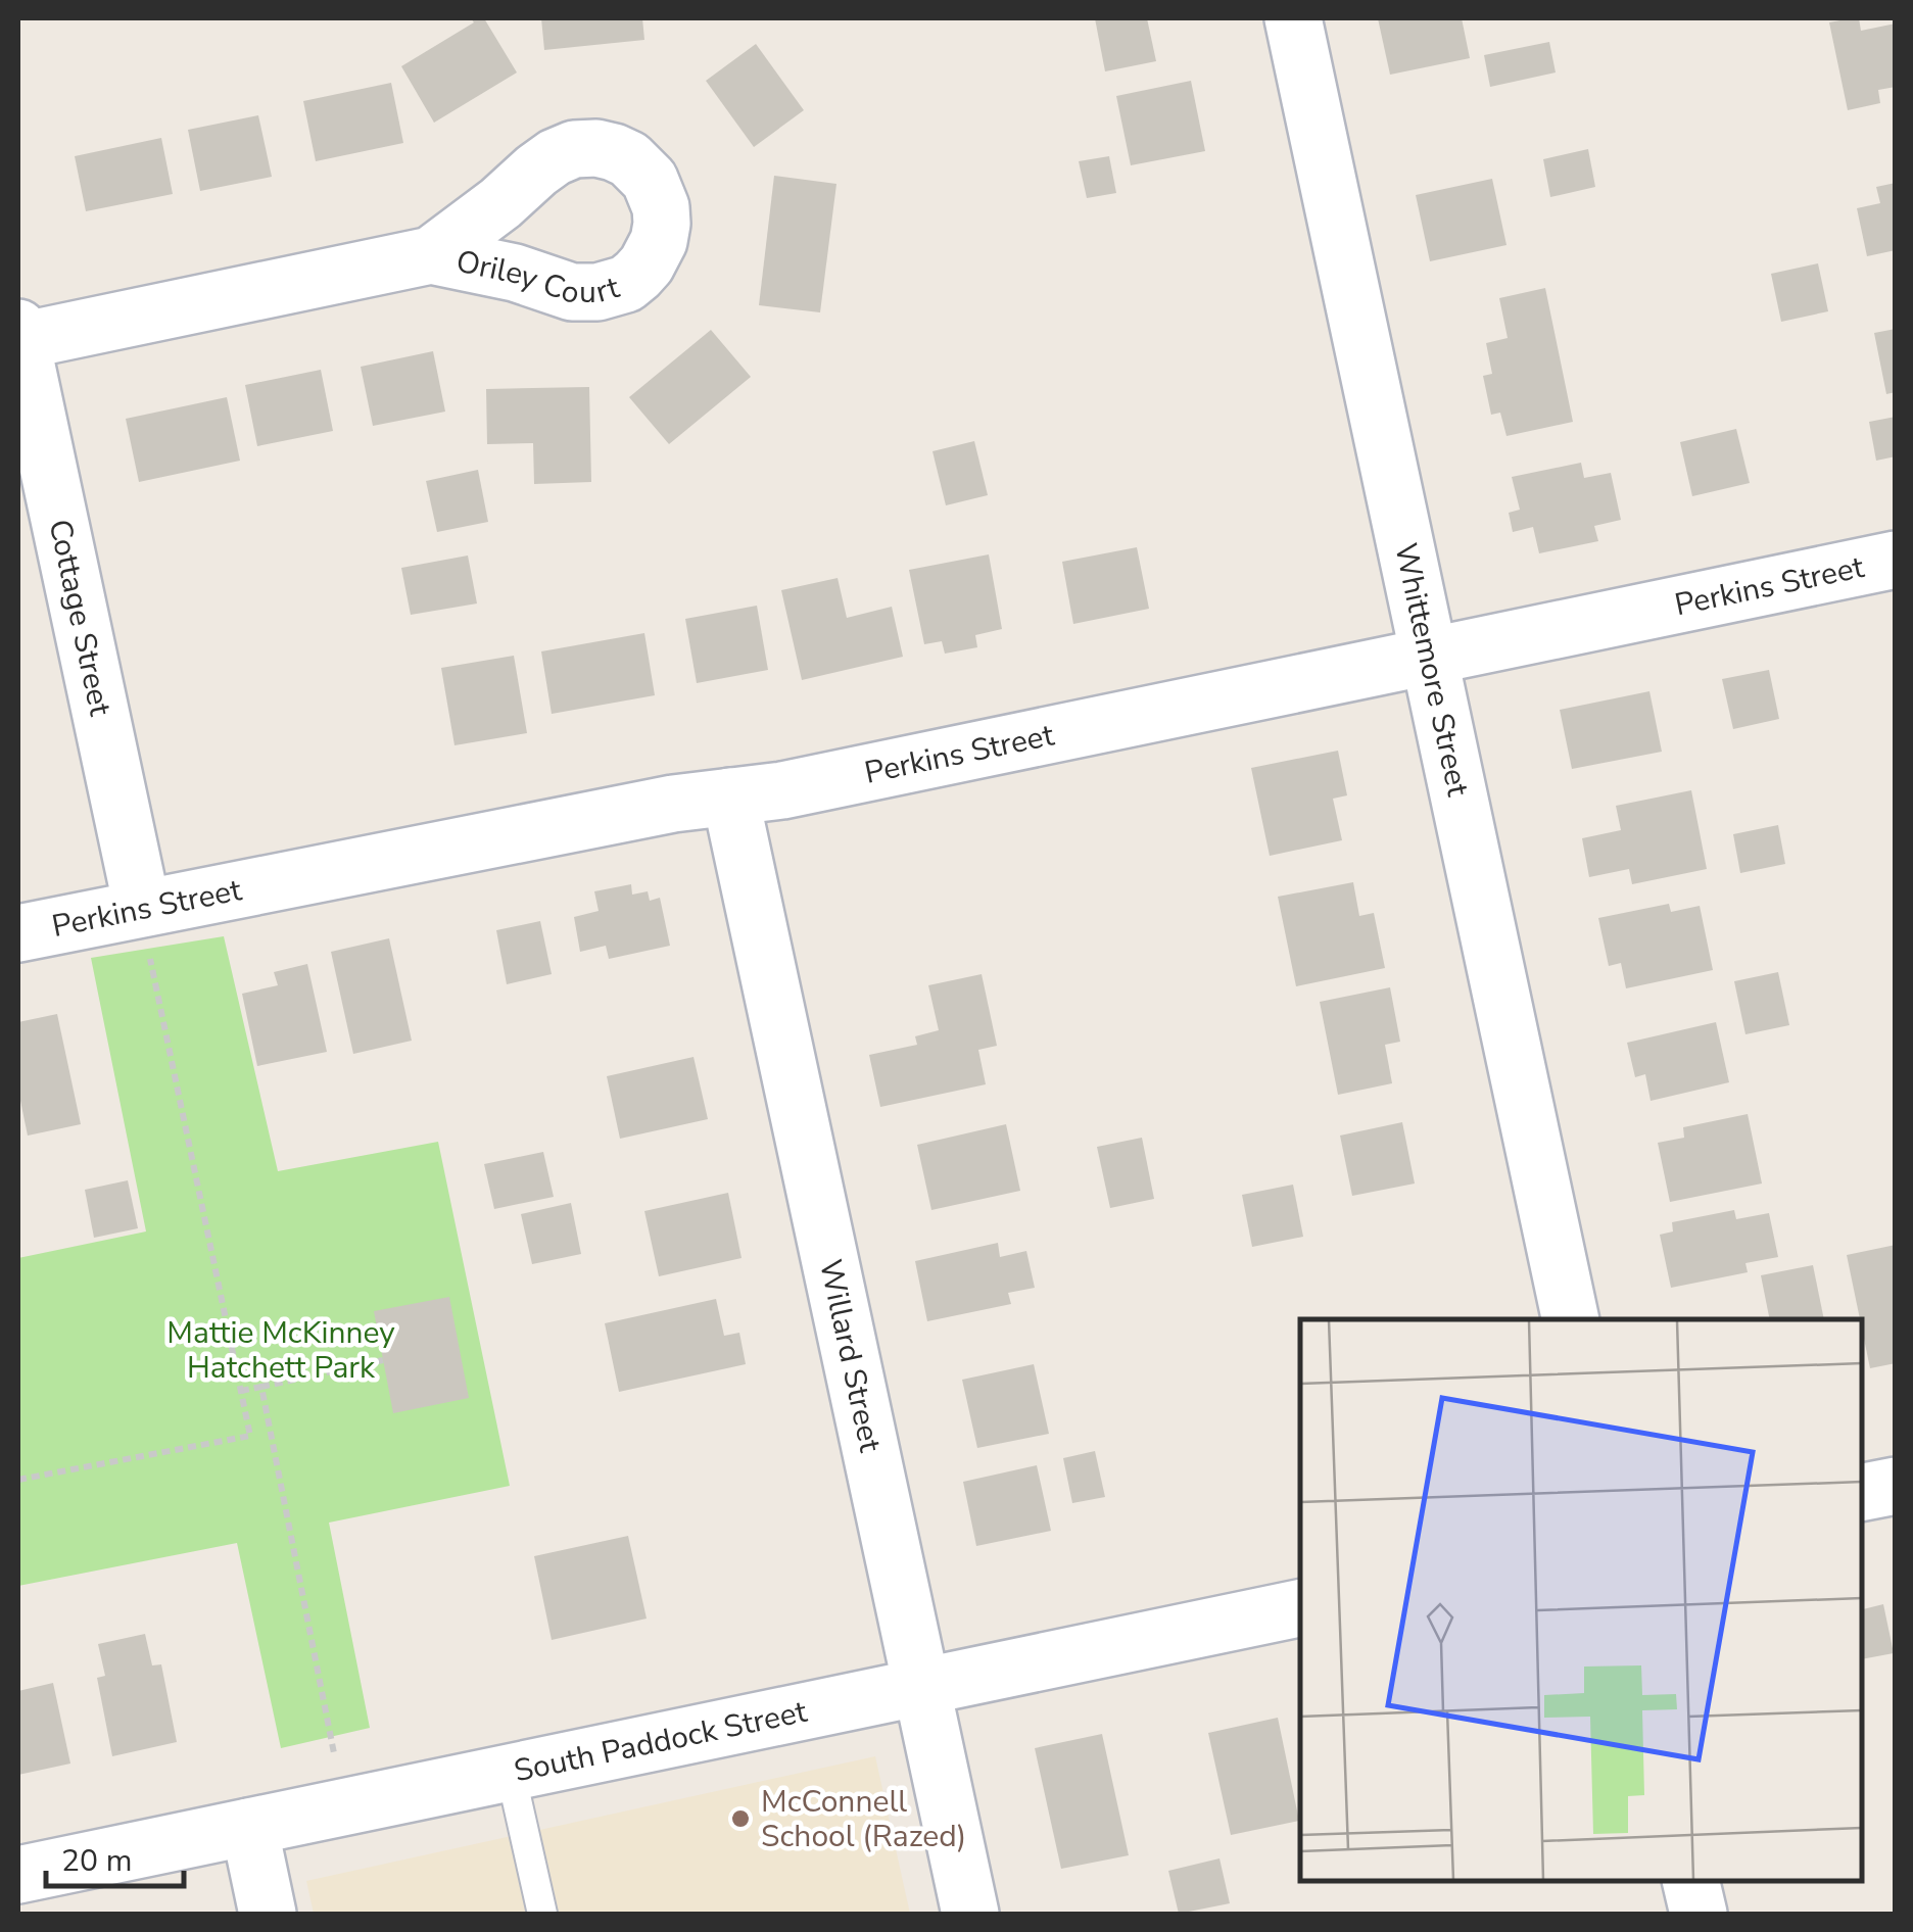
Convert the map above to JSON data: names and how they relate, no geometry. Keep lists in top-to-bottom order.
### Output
{
  "streets": {
    "street": [
      "Oriley Court",
      "Perkins Street",
      "Cottage Street",
      "Whittemore Street",
      "Willard Street",
      "South Paddock Street"
    ]
  },
  "crossings": [
    ["Oriley Court", "Cottage Street"],
    ["Perkins Street", "Cottage Street"],
    ["Perkins Street", "Whittemore Street"],
    ["Perkins Street", "Willard Street"],
    ["Willard Street", "South Paddock Street"]
  ],
  "parks": ["Mattie McKinney Hatchett Park"],
  "places": ["McConnell School (Razed)"],
  "scale_bar": "20 m"
}
